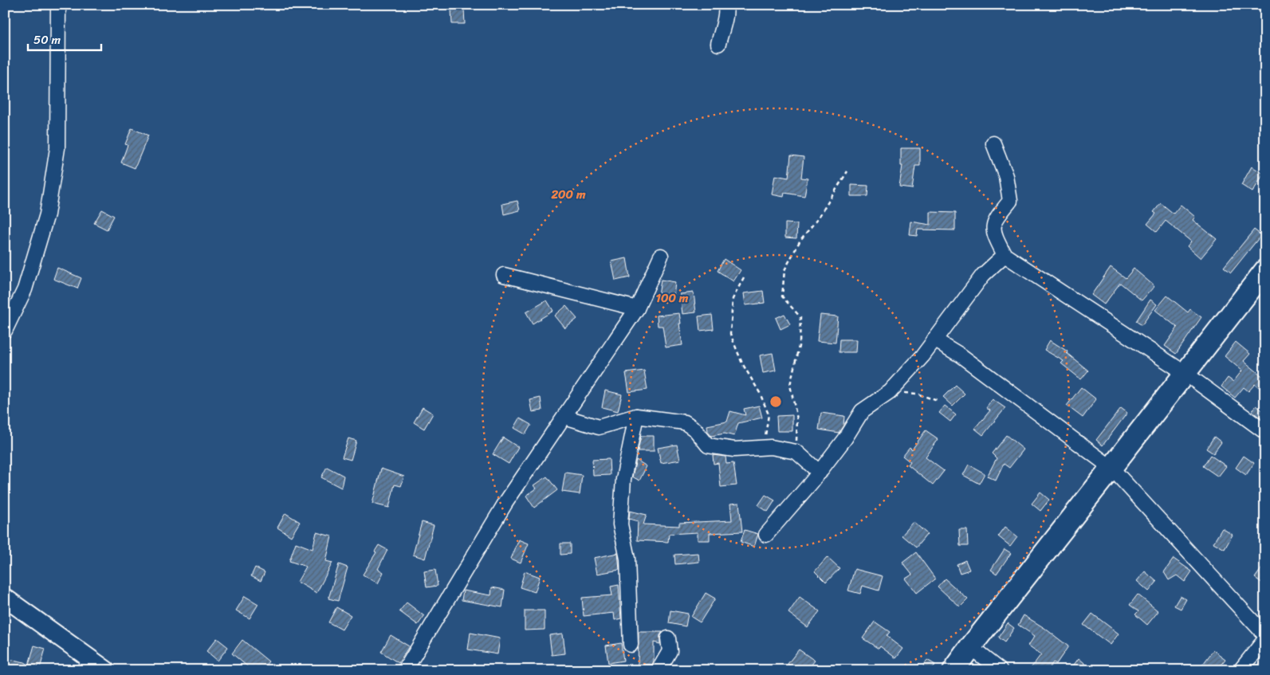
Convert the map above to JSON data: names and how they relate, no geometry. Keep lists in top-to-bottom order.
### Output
{
  "scale_bar": "50 m",
  "rings": ["200 m", "100 m"]
}
